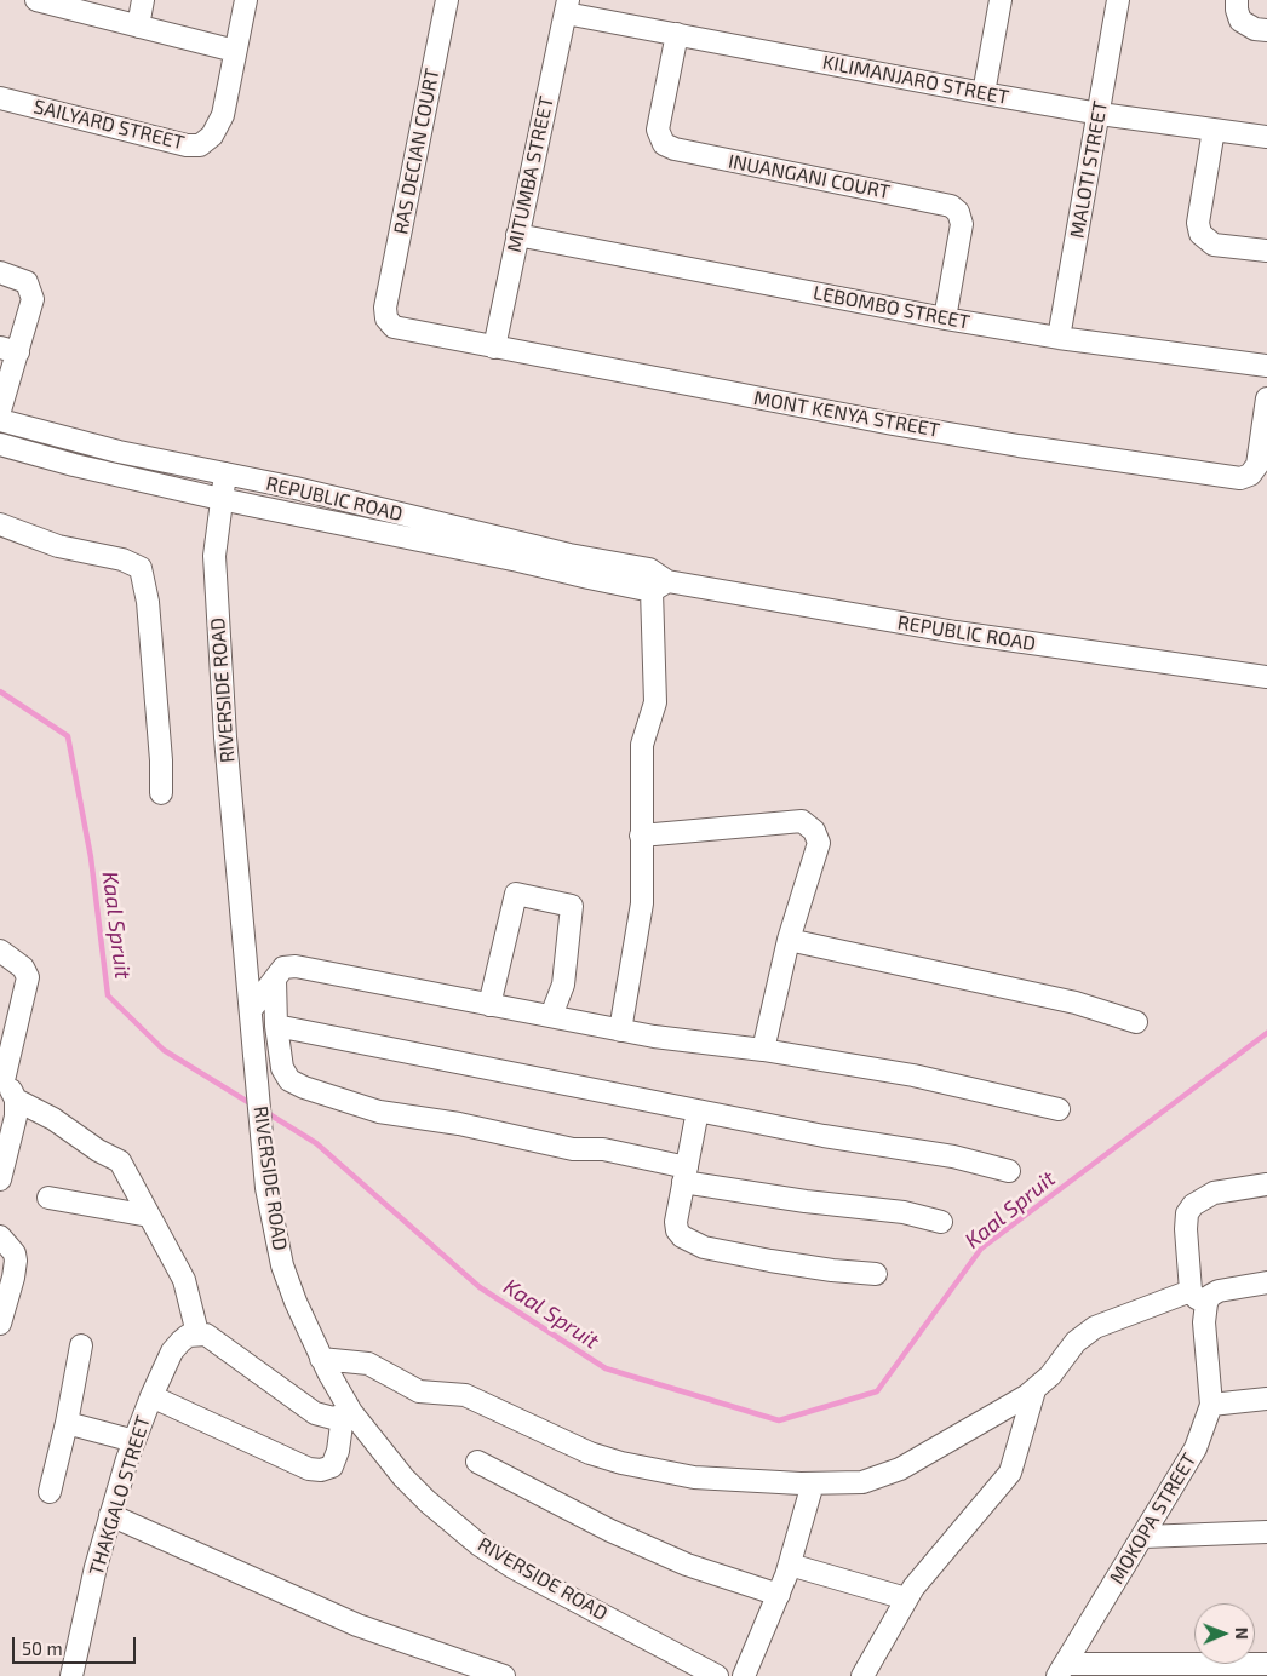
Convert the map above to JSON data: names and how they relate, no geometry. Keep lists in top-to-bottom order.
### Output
{
  "streets": {
    "street": [
      "KILIMANJARO STREET",
      "SAILYARD STREET",
      "RAS DECIAN COURT",
      "MALOTI STREET",
      "MITUMBA STREET",
      "INUANGANI COURT",
      "LEBOMBO STREET",
      "MONT KENYA STREET",
      "REPUBLIC ROAD",
      "RIVERSIDE ROAD",
      "THAKGALO STREET",
      "MOKOPA STREET"
    ]
  },
  "crossings": [
    ["KILIMANJARO STREET", "MALOTI STREET"],
    ["KILIMANJARO STREET", "MITUMBA STREET"],
    ["KILIMANJARO STREET", "INUANGANI COURT"],
    ["RAS DECIAN COURT", "MONT KENYA STREET"],
    ["MALOTI STREET", "LEBOMBO STREET"],
    ["MITUMBA STREET", "LEBOMBO STREET"],
    ["MITUMBA STREET", "MONT KENYA STREET"],
    ["INUANGANI COURT", "LEBOMBO STREET"],
    ["REPUBLIC ROAD", "RIVERSIDE ROAD"]
  ],
  "water": ["Kaal Spruit"],
  "scale_bar": "50 m",
  "north": "right"
}
